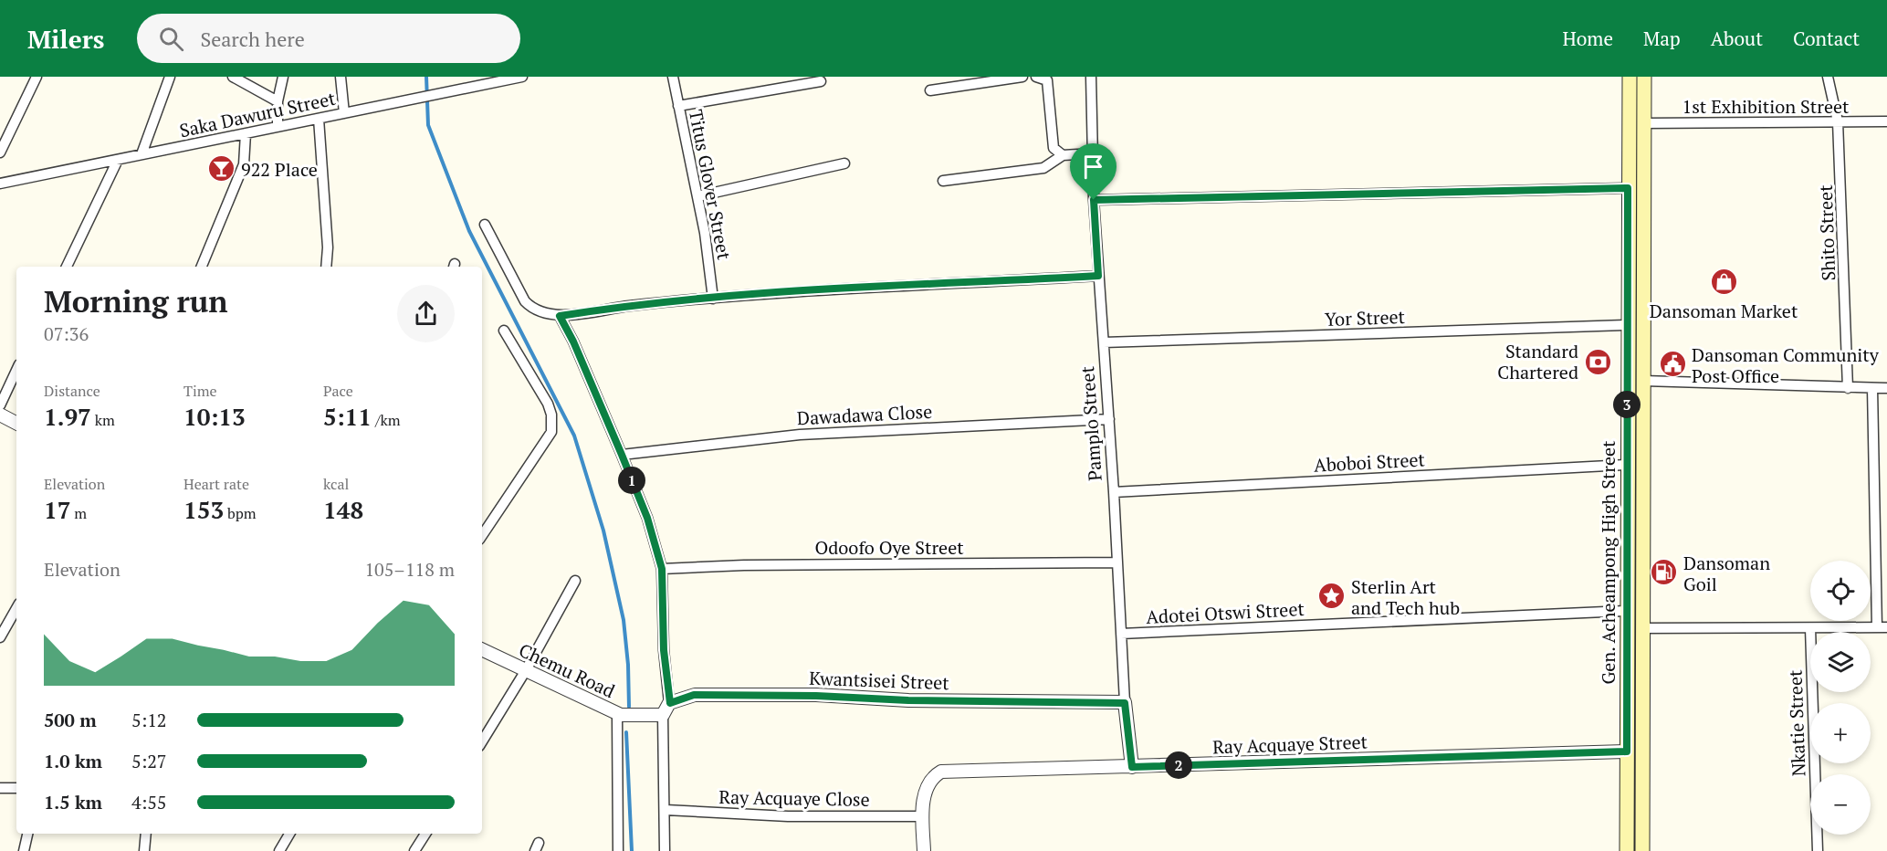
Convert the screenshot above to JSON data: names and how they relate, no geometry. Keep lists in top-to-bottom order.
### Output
{
  "streets": {
    "main road": ["Gen. Acheampong High Street"],
    "street": [
      "1st Exhibition Street",
      "Saka Dawuru Street",
      "Titus Glover Street",
      "Shito Street",
      "Yor Street",
      "Dawadawa Close",
      "Pamplo Street",
      "Aboboi Street",
      "Odoofo Oye Street",
      "Adotei Otswi Street",
      "Chemu Road",
      "Kwantsisei Street",
      "Nkatie Street",
      "Ray Acquaye Street",
      "Ray Acquaye Close"
    ]
  },
  "crossings": [
    ["1st Exhibition Street", "Shito Street"],
    ["1st Exhibition Street", "Gen. Acheampong High Street"],
    ["Yor Street", "Pamplo Street"],
    ["Yor Street", "Gen. Acheampong High Street"],
    ["Dawadawa Close", "Pamplo Street"],
    ["Pamplo Street", "Aboboi Street"],
    ["Pamplo Street", "Odoofo Oye Street"],
    ["Pamplo Street", "Adotei Otswi Street"],
    ["Pamplo Street", "Kwantsisei Street"],
    ["Pamplo Street", "Ray Acquaye Street"],
    ["Aboboi Street", "Gen. Acheampong High Street"],
    ["Gen. Acheampong High Street", "Adotei Otswi Street"],
    ["Gen. Acheampong High Street", "Ray Acquaye Street"],
    ["Ray Acquaye Street", "Ray Acquaye Close"]
  ],
  "places": {
    "bar": ["922 Place"],
    "shop": ["Dansoman Market"],
    "bank": ["Standard Chartered"],
    "public building": ["Dansoman Community Post Office"],
    "fuel station": ["Dansoman Goil"],
    "place": ["Sterlin Art and Tech hub"]
  },
  "page": {
    "header": "Milers",
    "search": "Search here",
    "nav": [
      "Home",
      "Map",
      "About",
      "Contact"
    ],
    "heading": ["Morning run", "07:36"],
    "stats": [
      ["Distance", "1.97 km"],
      ["Time", "10:13"],
      ["Pace", "5:11 /km"],
      ["Elevation", "17 m"],
      ["Heart rate", "153 bpm"],
      ["kcal", "148"]
    ],
    "pins": ["3", "1", "2"],
    "chart": ["Elevation", "105–118 m"],
    "map_buttons": ["+", "−"],
    "list": [
      {
        "name": "500 m",
        "note": "5:12"
      },
      {
        "name": "1.0 km",
        "note": "5:27"
      },
      {
        "name": "1.5 km",
        "note": "4:55"
      }
    ]
  }
}
